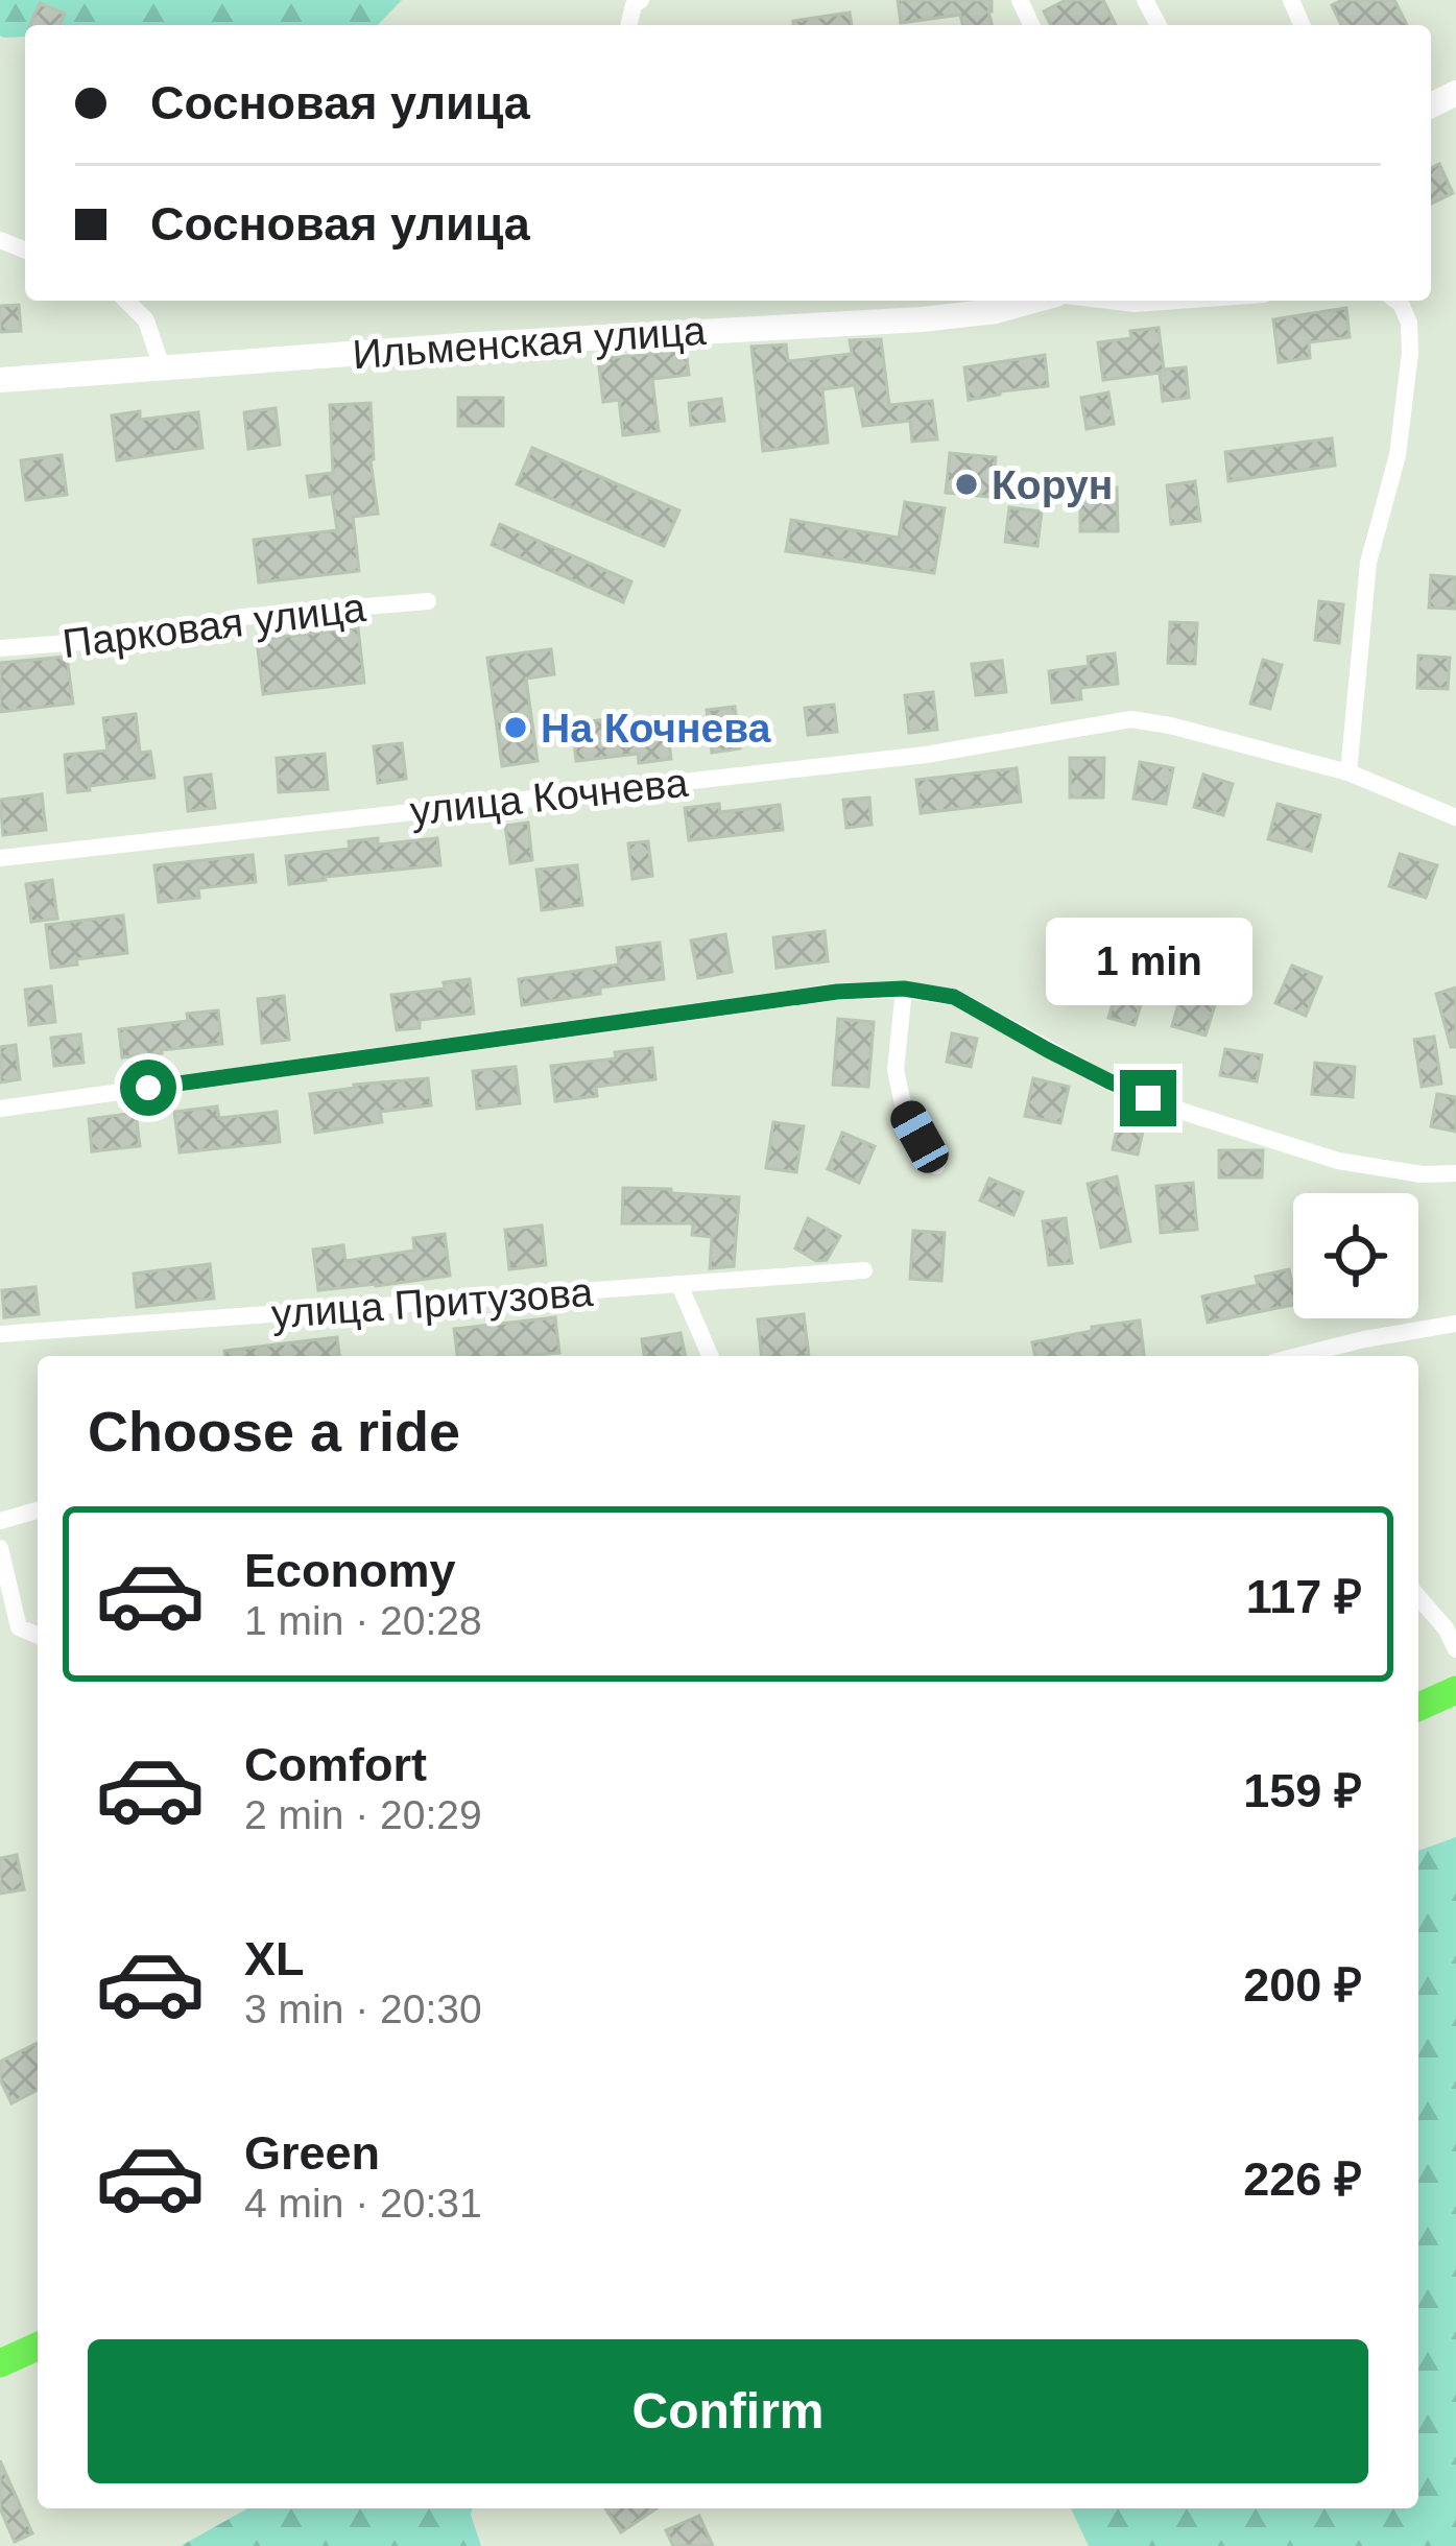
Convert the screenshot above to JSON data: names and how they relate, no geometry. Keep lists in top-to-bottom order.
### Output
{
  "streets": {
    "main road": ["Ильменская улица"],
    "street": ["Парковая улица", "улица Кочнева", "улица Притузова"]
  },
  "places": ["Корун", "На Кочнева"],
  "page": {
    "banner": ["Сосновая улица", "Сосновая улица"],
    "bubble": "1 min",
    "heading": "Choose a ride",
    "list": [
      {
        "name": "Economy",
        "note": "1 min · 20:28",
        "value": "117 ₽"
      },
      {
        "name": "Comfort",
        "note": "2 min · 20:29",
        "value": "159 ₽"
      },
      {
        "name": "XL",
        "note": "3 min · 20:30",
        "value": "200 ₽"
      },
      {
        "name": "Green",
        "note": "4 min · 20:31",
        "value": "226 ₽"
      }
    ],
    "buttons": "Confirm"
  }
}
